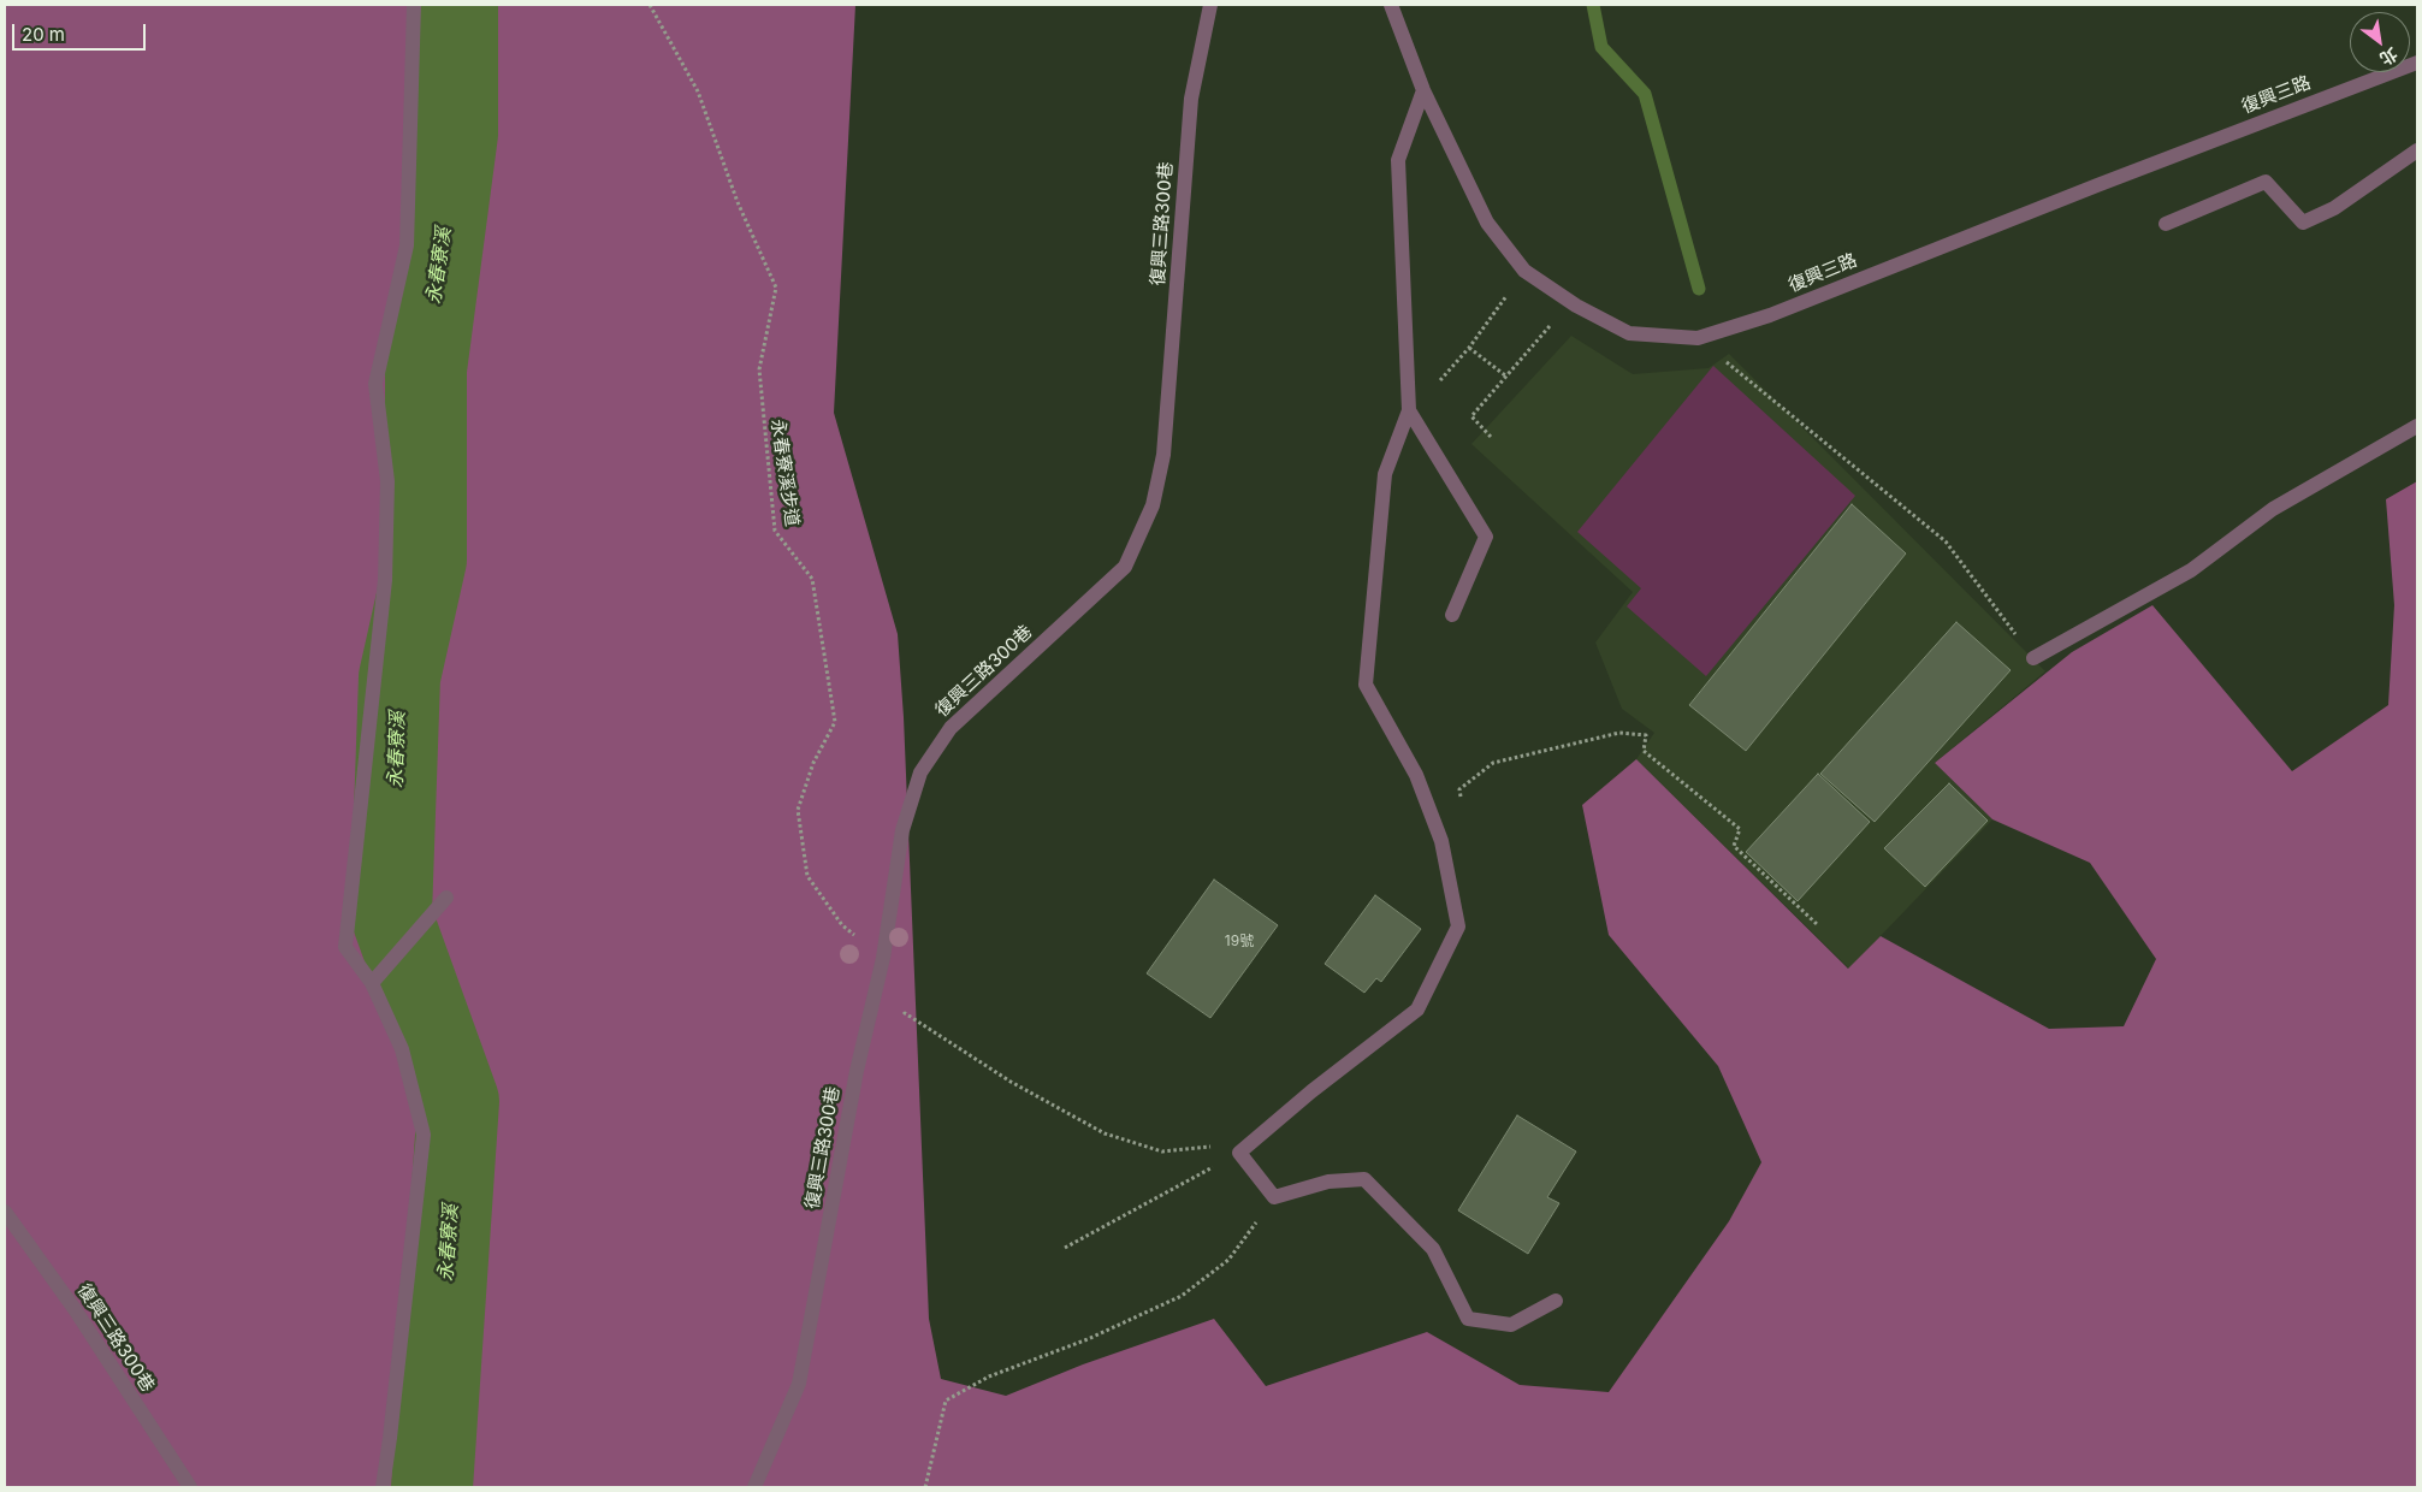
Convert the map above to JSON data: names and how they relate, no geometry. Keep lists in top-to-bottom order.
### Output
{
  "streets": {
    "street": ["復興三路", "復興三路300巷"],
    "path": ["永春寮溪步道"]
  },
  "crossings": [
    ["復興三路300巷", "永春寮溪步道"]
  ],
  "water": ["永春寮溪"],
  "house_numbers": ["19號"],
  "scale_bar": "20 m",
  "north": "bottom right"
}
